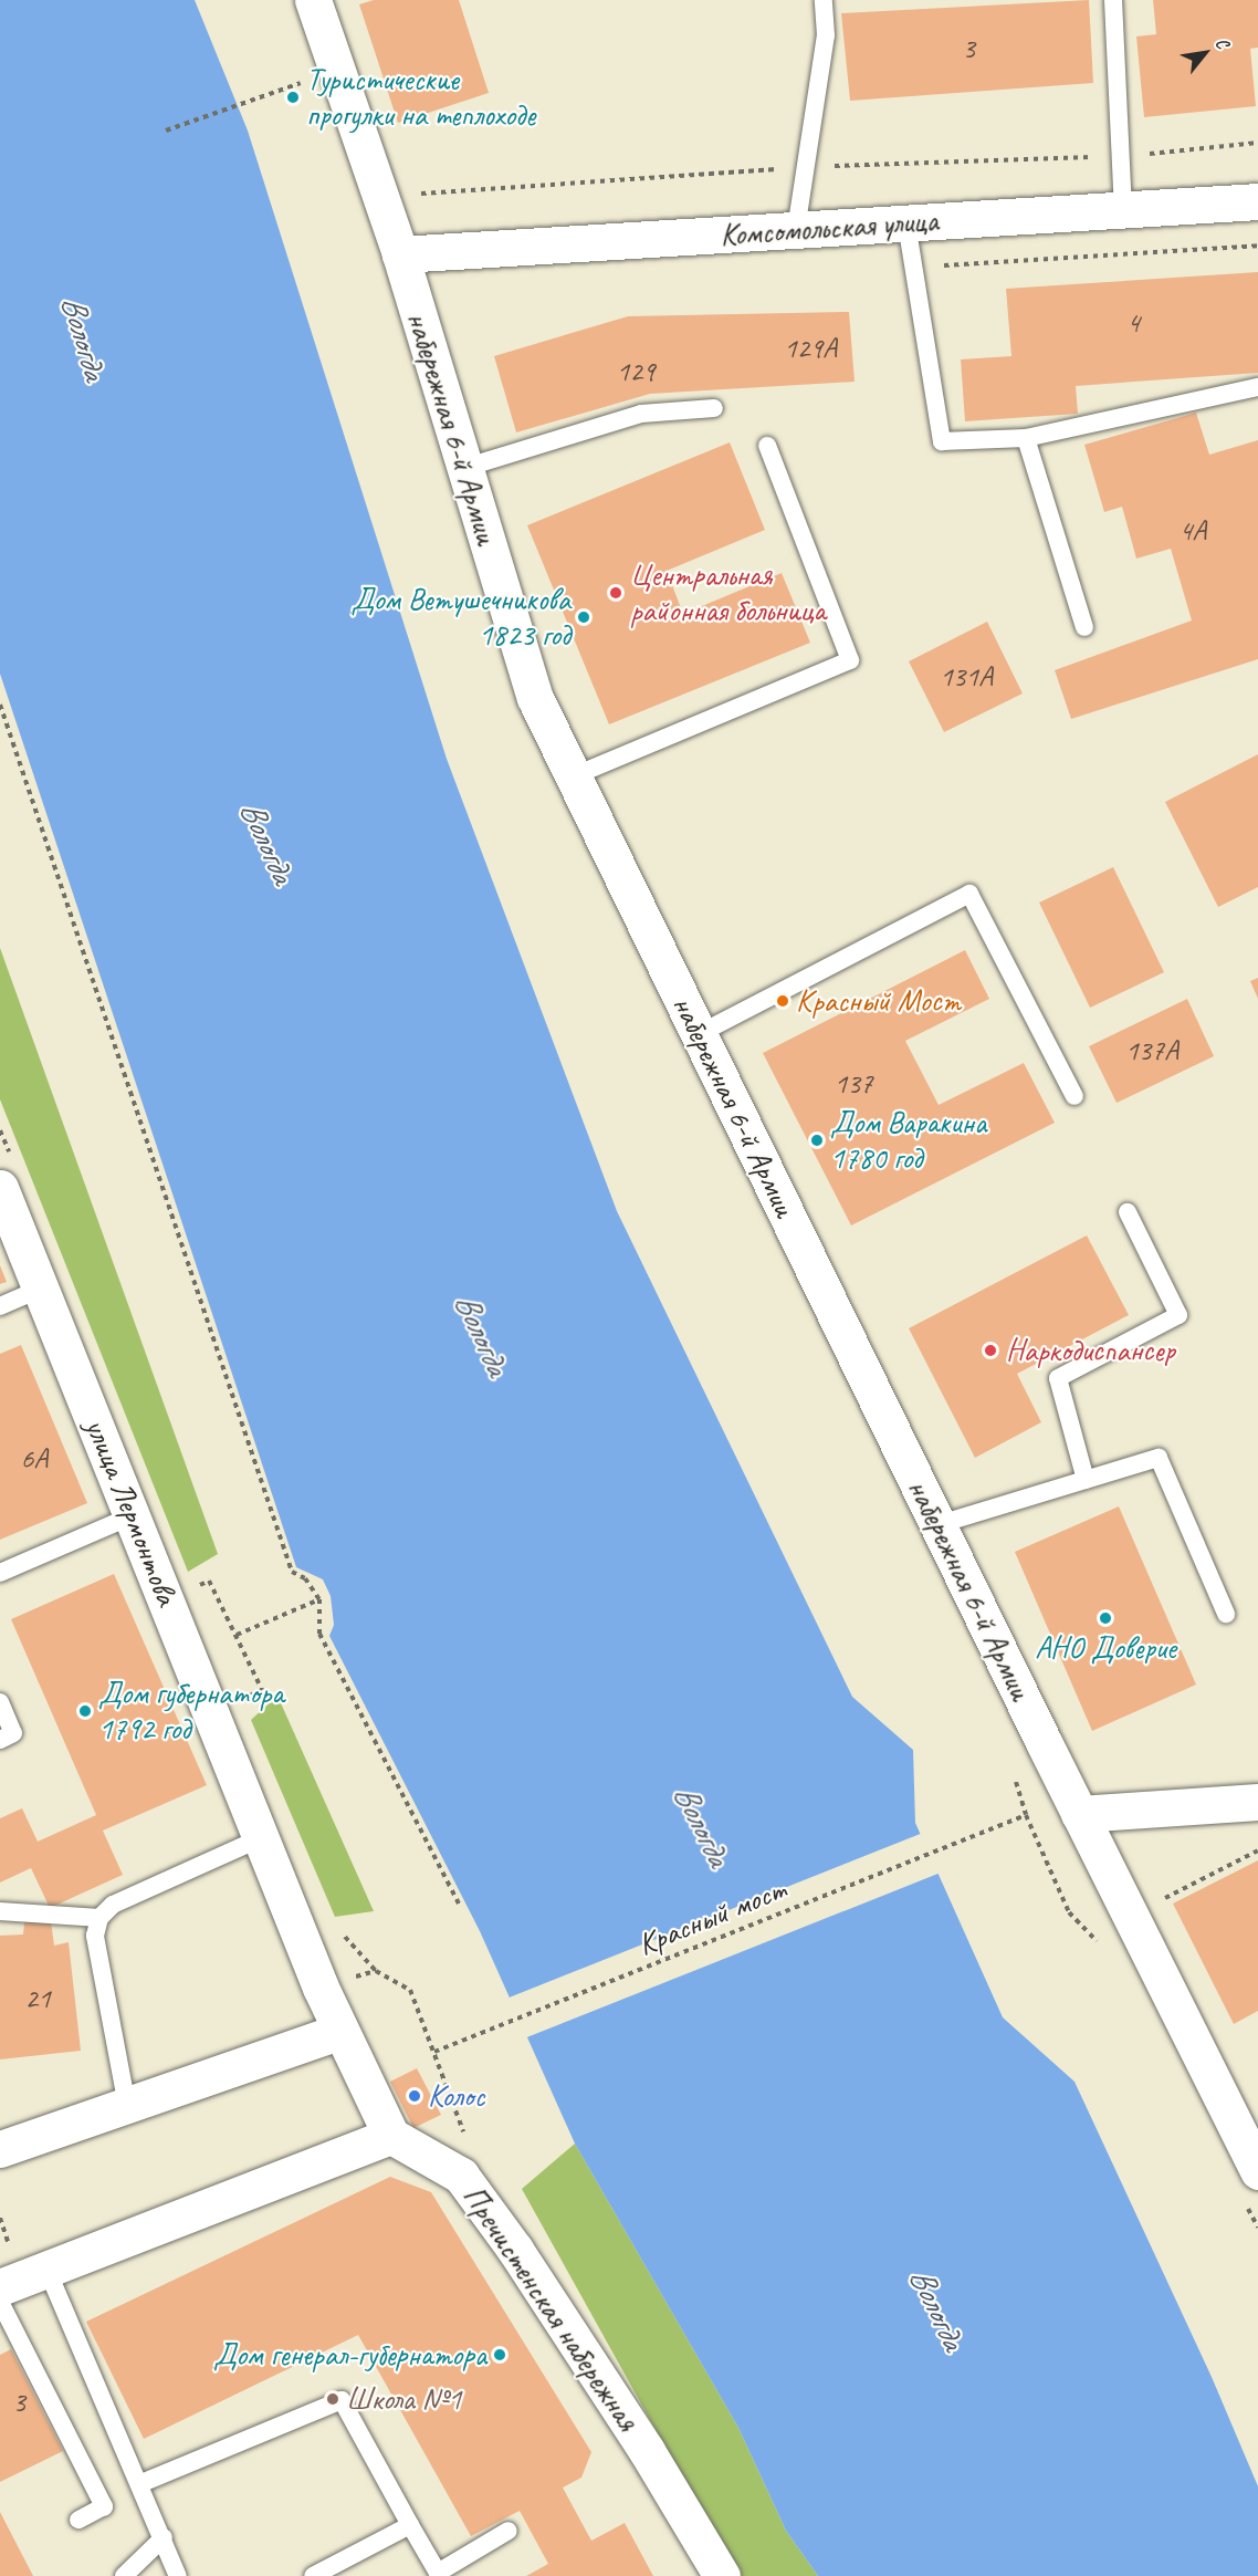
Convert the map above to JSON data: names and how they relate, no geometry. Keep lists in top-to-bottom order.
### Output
{
  "streets": {
    "street": [
      "Комсомольская улица",
      "набережная 6-й Армии",
      "улица Лермонтова",
      "Пречистенская набережная"
    ],
    "path": ["Красный мост"]
  },
  "crossings": [
    ["Комсомольская улица", "набережная 6-й Армии"]
  ],
  "water": ["Вологда"],
  "places": [
    "Туристические прогулки на теплоходе",
    "Центральная районная больница",
    "Дом Ветушечникова 1823 год",
    "Красный Мост",
    "Дом Варакина 1780 год",
    "Наркодиспансер",
    "АНО Доверие",
    "Дом губернатора 1792 год",
    "Колос",
    "Дом генерал-губернатора",
    "Школа №1"
  ],
  "house_numbers": [
    "3",
    "4",
    "129А",
    "129",
    "4А",
    "131А",
    "137А",
    "137",
    "6А",
    "21",
    "3"
  ],
  "north": "top right"
}
